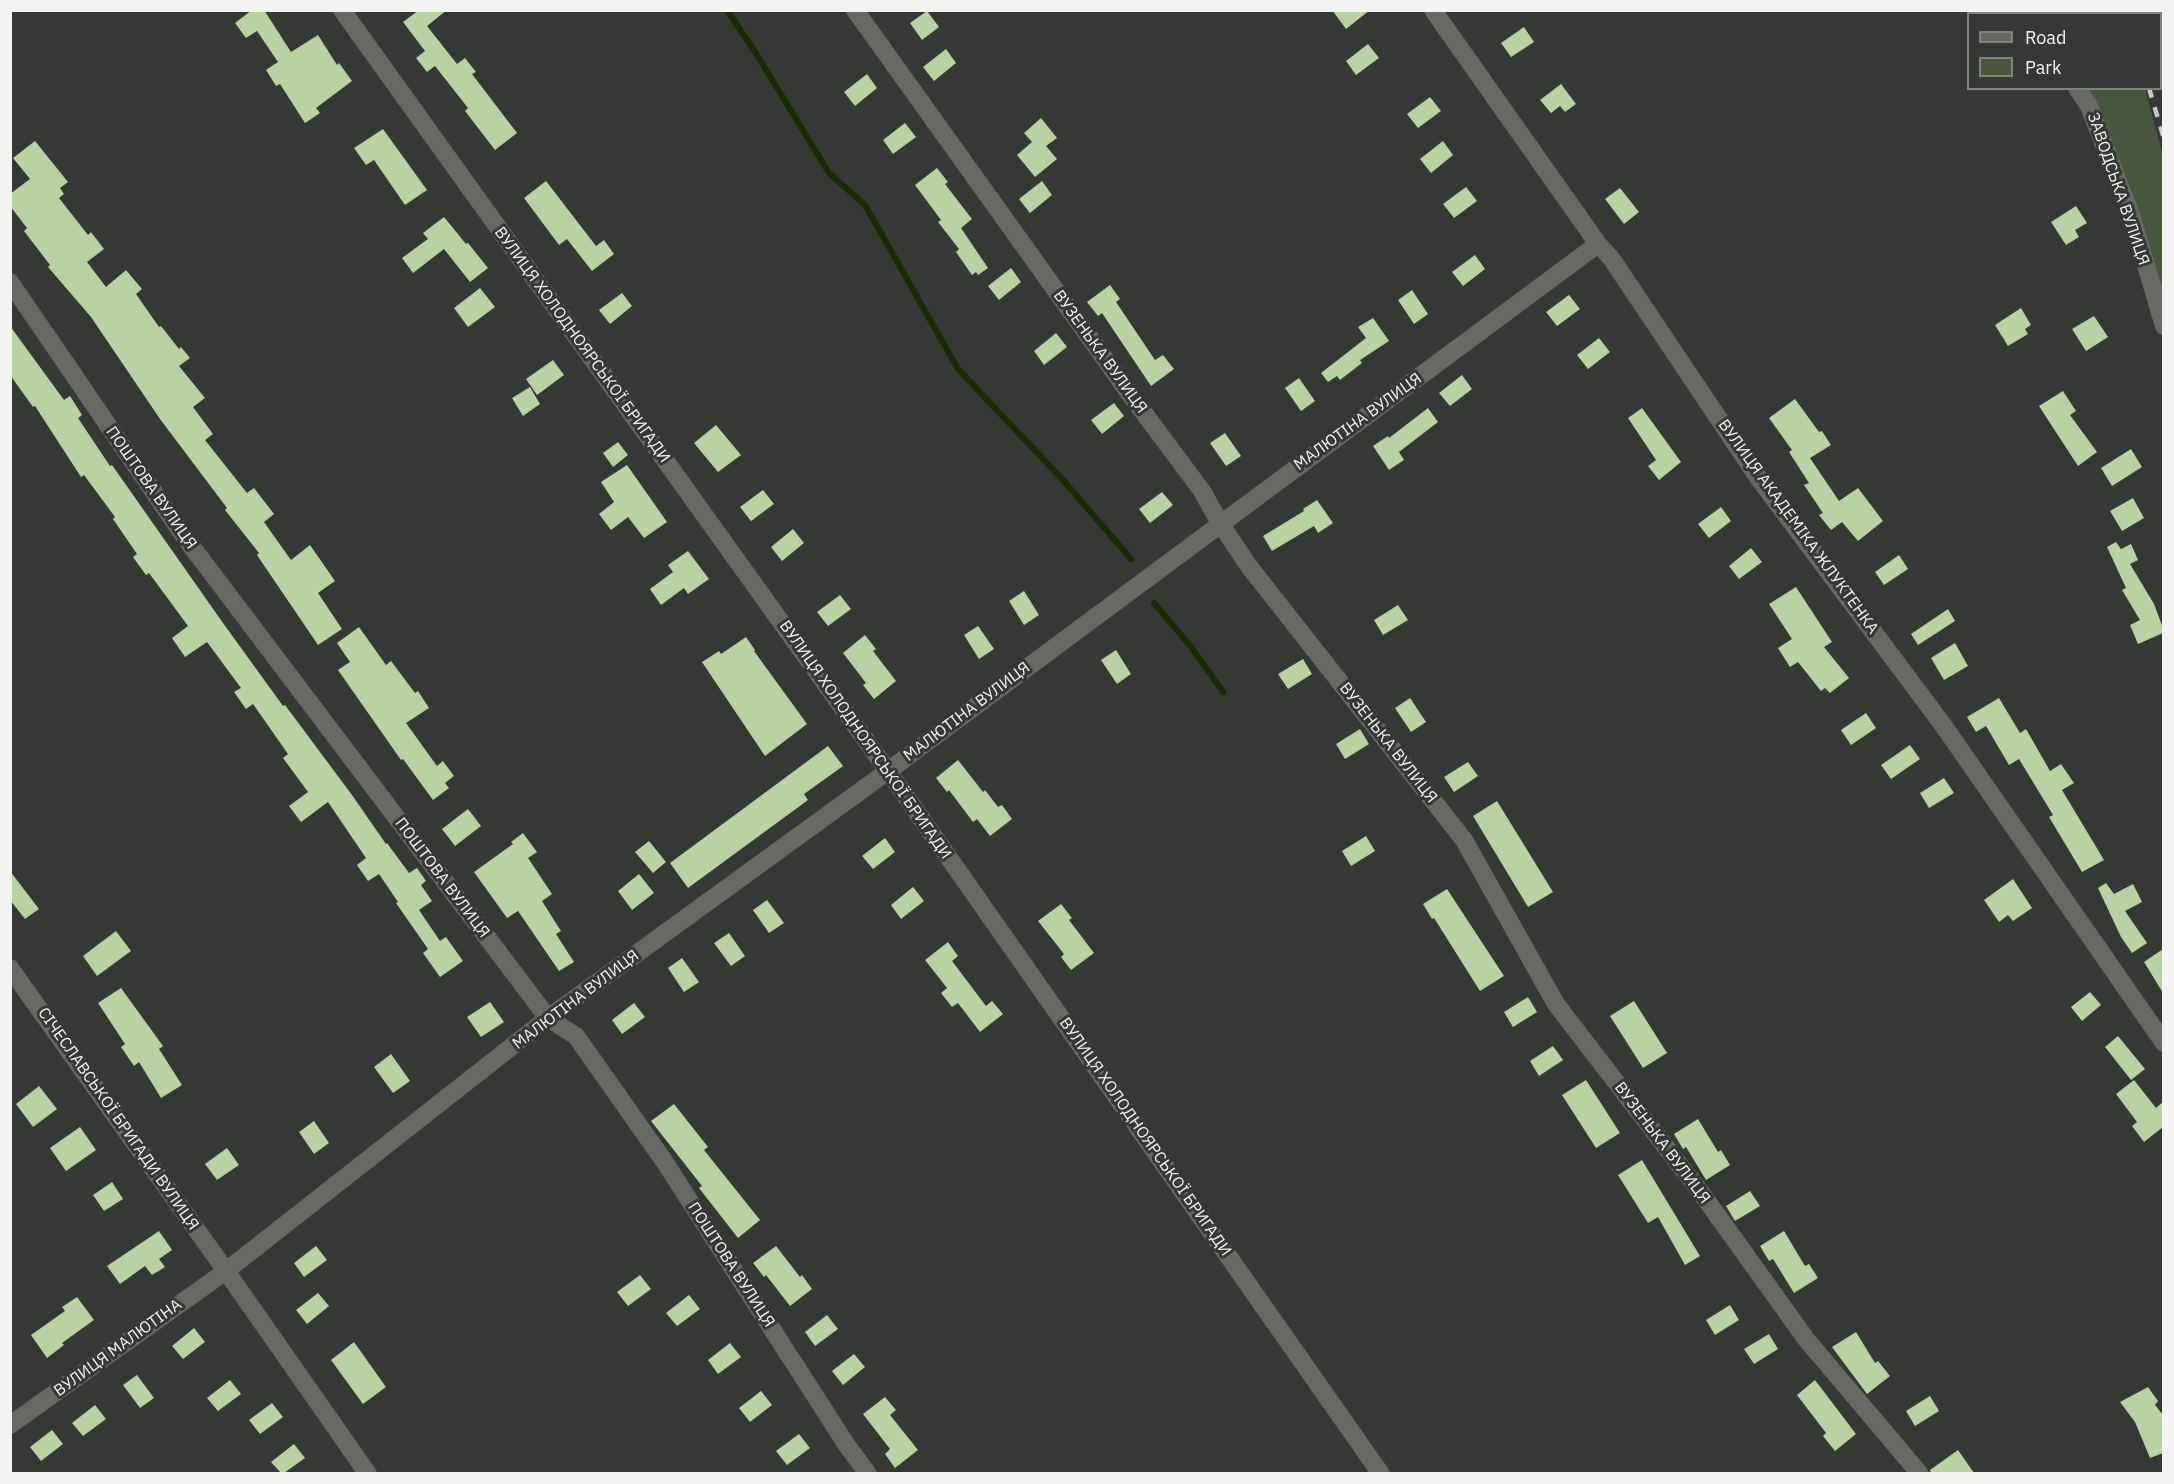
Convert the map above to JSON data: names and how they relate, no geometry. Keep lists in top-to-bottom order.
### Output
{
  "streets": {
    "street": [
      "ЗАВОДСЬКА ВУЛИЦЯ",
      "ВУЛИЦЯ ХОЛОДНОЯРСЬКОЇ БРИГАДИ",
      "ВУЗЕНЬКА ВУЛИЦЯ",
      "МАЛЮТІНА ВУЛИЦЯ",
      "ПОШТОВА ВУЛИЦЯ",
      "ВУЛИЦЯ АКАДЕМІКА ЖЛУКТЕНКА",
      "СІЧЕСЛАВСЬКОЇ БРИГАДИ ВУЛИЦЯ",
      "ВУЛИЦЯ МАЛЮТІНА"
    ]
  },
  "crossings": [
    ["ВУЛИЦЯ ХОЛОДНОЯРСЬКОЇ БРИГАДИ", "МАЛЮТІНА ВУЛИЦЯ"],
    ["ВУЗЕНЬКА ВУЛИЦЯ", "МАЛЮТІНА ВУЛИЦЯ"],
    ["МАЛЮТІНА ВУЛИЦЯ", "ПОШТОВА ВУЛИЦЯ"],
    ["МАЛЮТІНА ВУЛИЦЯ", "ВУЛИЦЯ АКАДЕМІКА ЖЛУКТЕНКА"],
    ["МАЛЮТІНА ВУЛИЦЯ", "СІЧЕСЛАВСЬКОЇ БРИГАДИ ВУЛИЦЯ"],
    ["МАЛЮТІНА ВУЛИЦЯ", "ВУЛИЦЯ МАЛЮТІНА"],
    ["СІЧЕСЛАВСЬКОЇ БРИГАДИ ВУЛИЦЯ", "ВУЛИЦЯ МАЛЮТІНА"]
  ],
  "legend": ["Road", "Park"]
}
